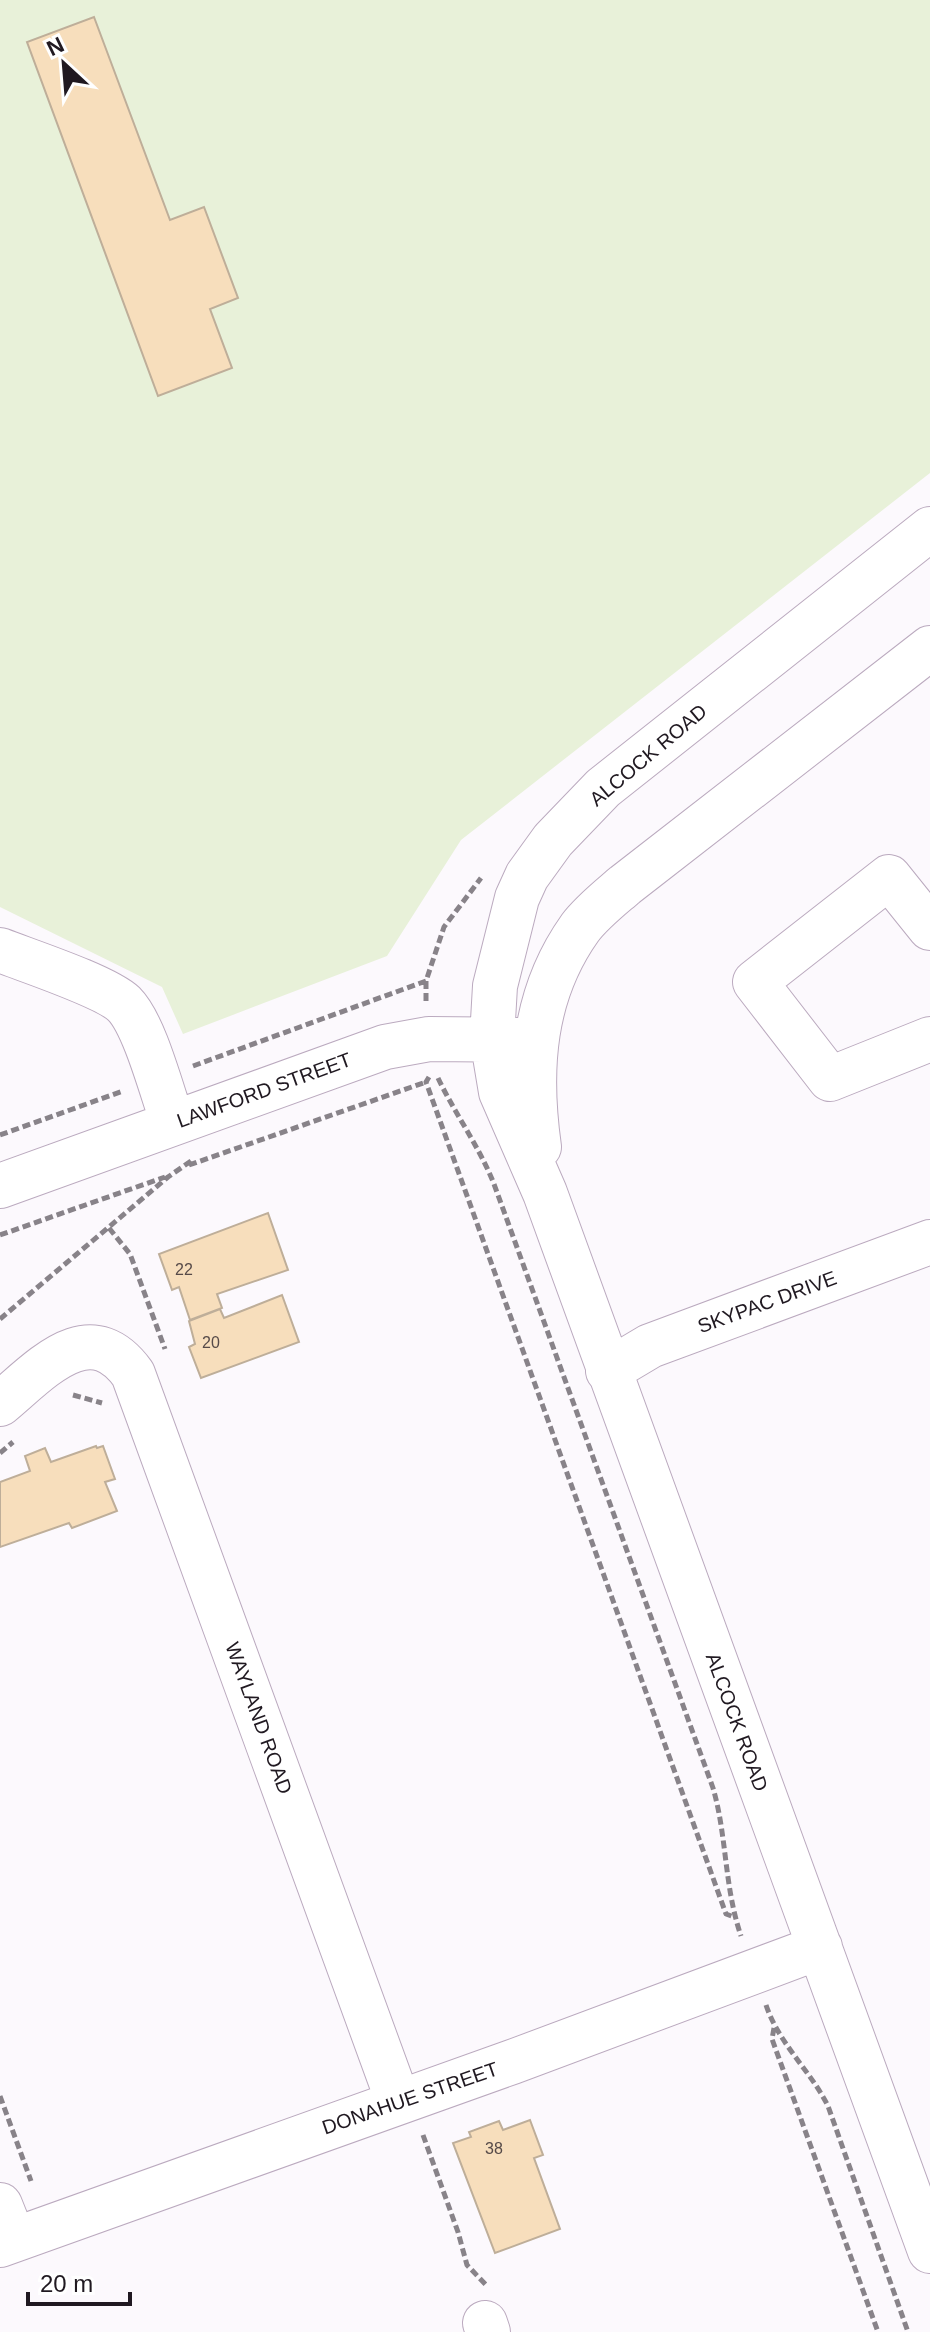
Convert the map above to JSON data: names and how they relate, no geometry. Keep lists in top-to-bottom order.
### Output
{
  "streets": {
    "street": [
      "ALCOCK ROAD",
      "LAWFORD STREET",
      "SKYPAC DRIVE",
      "WAYLAND ROAD",
      "DONAHUE STREET"
    ]
  },
  "crossings": [
    ["ALCOCK ROAD", "LAWFORD STREET"],
    ["ALCOCK ROAD", "SKYPAC DRIVE"],
    ["ALCOCK ROAD", "DONAHUE STREET"],
    ["WAYLAND ROAD", "DONAHUE STREET"]
  ],
  "house_numbers": ["22", "20", "38"],
  "scale_bar": "20 m",
  "north": "top left"
}
